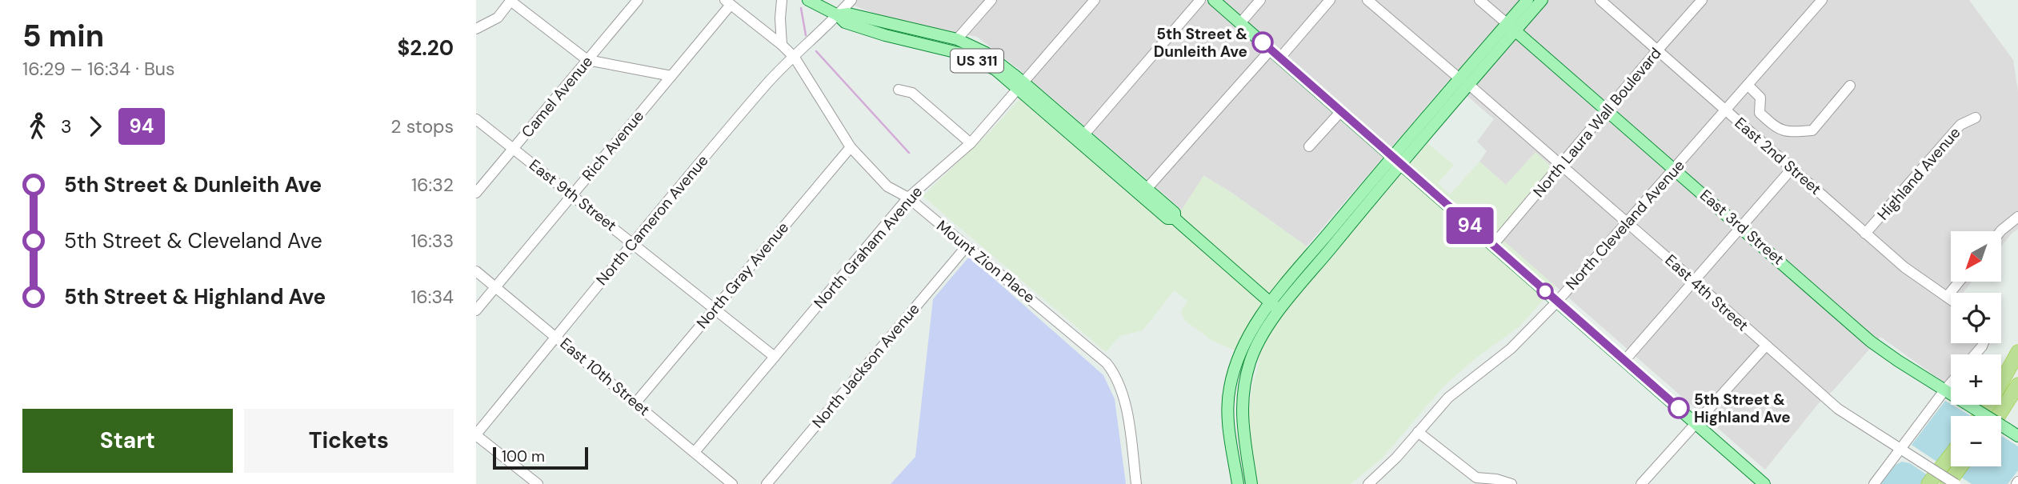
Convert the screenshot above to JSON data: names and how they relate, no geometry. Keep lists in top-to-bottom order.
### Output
{
  "streets": {
    "main road": ["US 311", "East 3rd Street"],
    "street": [
      "Camel Avenue",
      "North Laura Wall Boulevard",
      "Rich Avenue",
      "East 2nd Street",
      "Highland Avenue",
      "East 9th Street",
      "North Cameron Avenue",
      "North Cleveland Avenue",
      "North Graham Avenue",
      "Mount Zion Place",
      "North Gray Avenue",
      "East 4th Street",
      "North Jackson Avenue",
      "East 10th Street"
    ]
  },
  "crossings": [
    ["US 311", "North Cameron Avenue"],
    ["US 311", "North Graham Avenue"],
    ["Camel Avenue", "East 9th Street"],
    ["North Laura Wall Boulevard", "East 2nd Street"],
    ["North Laura Wall Boulevard", "East 3rd Street"],
    ["North Laura Wall Boulevard", "East 4th Street"],
    ["Rich Avenue", "East 9th Street"],
    ["Rich Avenue", "Mount Zion Place"],
    ["Rich Avenue", "East 10th Street"],
    ["East 2nd Street", "Highland Avenue"],
    ["East 2nd Street", "North Cleveland Avenue"],
    ["East 9th Street", "North Cameron Avenue"],
    ["East 9th Street", "North Graham Avenue"],
    ["East 9th Street", "North Gray Avenue"],
    ["North Cameron Avenue", "Mount Zion Place"],
    ["North Cameron Avenue", "East 10th Street"],
    ["North Cleveland Avenue", "East 3rd Street"],
    ["North Cleveland Avenue", "East 4th Street"],
    ["North Graham Avenue", "Mount Zion Place"],
    ["North Graham Avenue", "East 10th Street"],
    ["Mount Zion Place", "North Gray Avenue"],
    ["Mount Zion Place", "North Jackson Avenue"],
    ["North Gray Avenue", "East 10th Street"]
  ],
  "places": ["5th Street & Dunleith Ave", "5th Street & Highland Ave"],
  "lines": ["bus line 94"],
  "scale_bar": "100 m",
  "north": "bottom left",
  "page": {
    "heading": ["5 min", "16:29 – 16:34 · Bus", "$2.20"],
    "on_map": "94",
    "legs": ["3", "94", "2 stops"],
    "list": [
      {
        "name": "5th Street & Dunleith Ave",
        "value": "16:32"
      },
      {
        "name": "5th Street & Cleveland Ave",
        "value": "16:33"
      },
      {
        "name": "5th Street & Highland Ave",
        "value": "16:34"
      }
    ],
    "map_buttons": ["+", "−"],
    "buttons": ["Start", "Tickets"],
    "scale": "100 m"
  }
}
